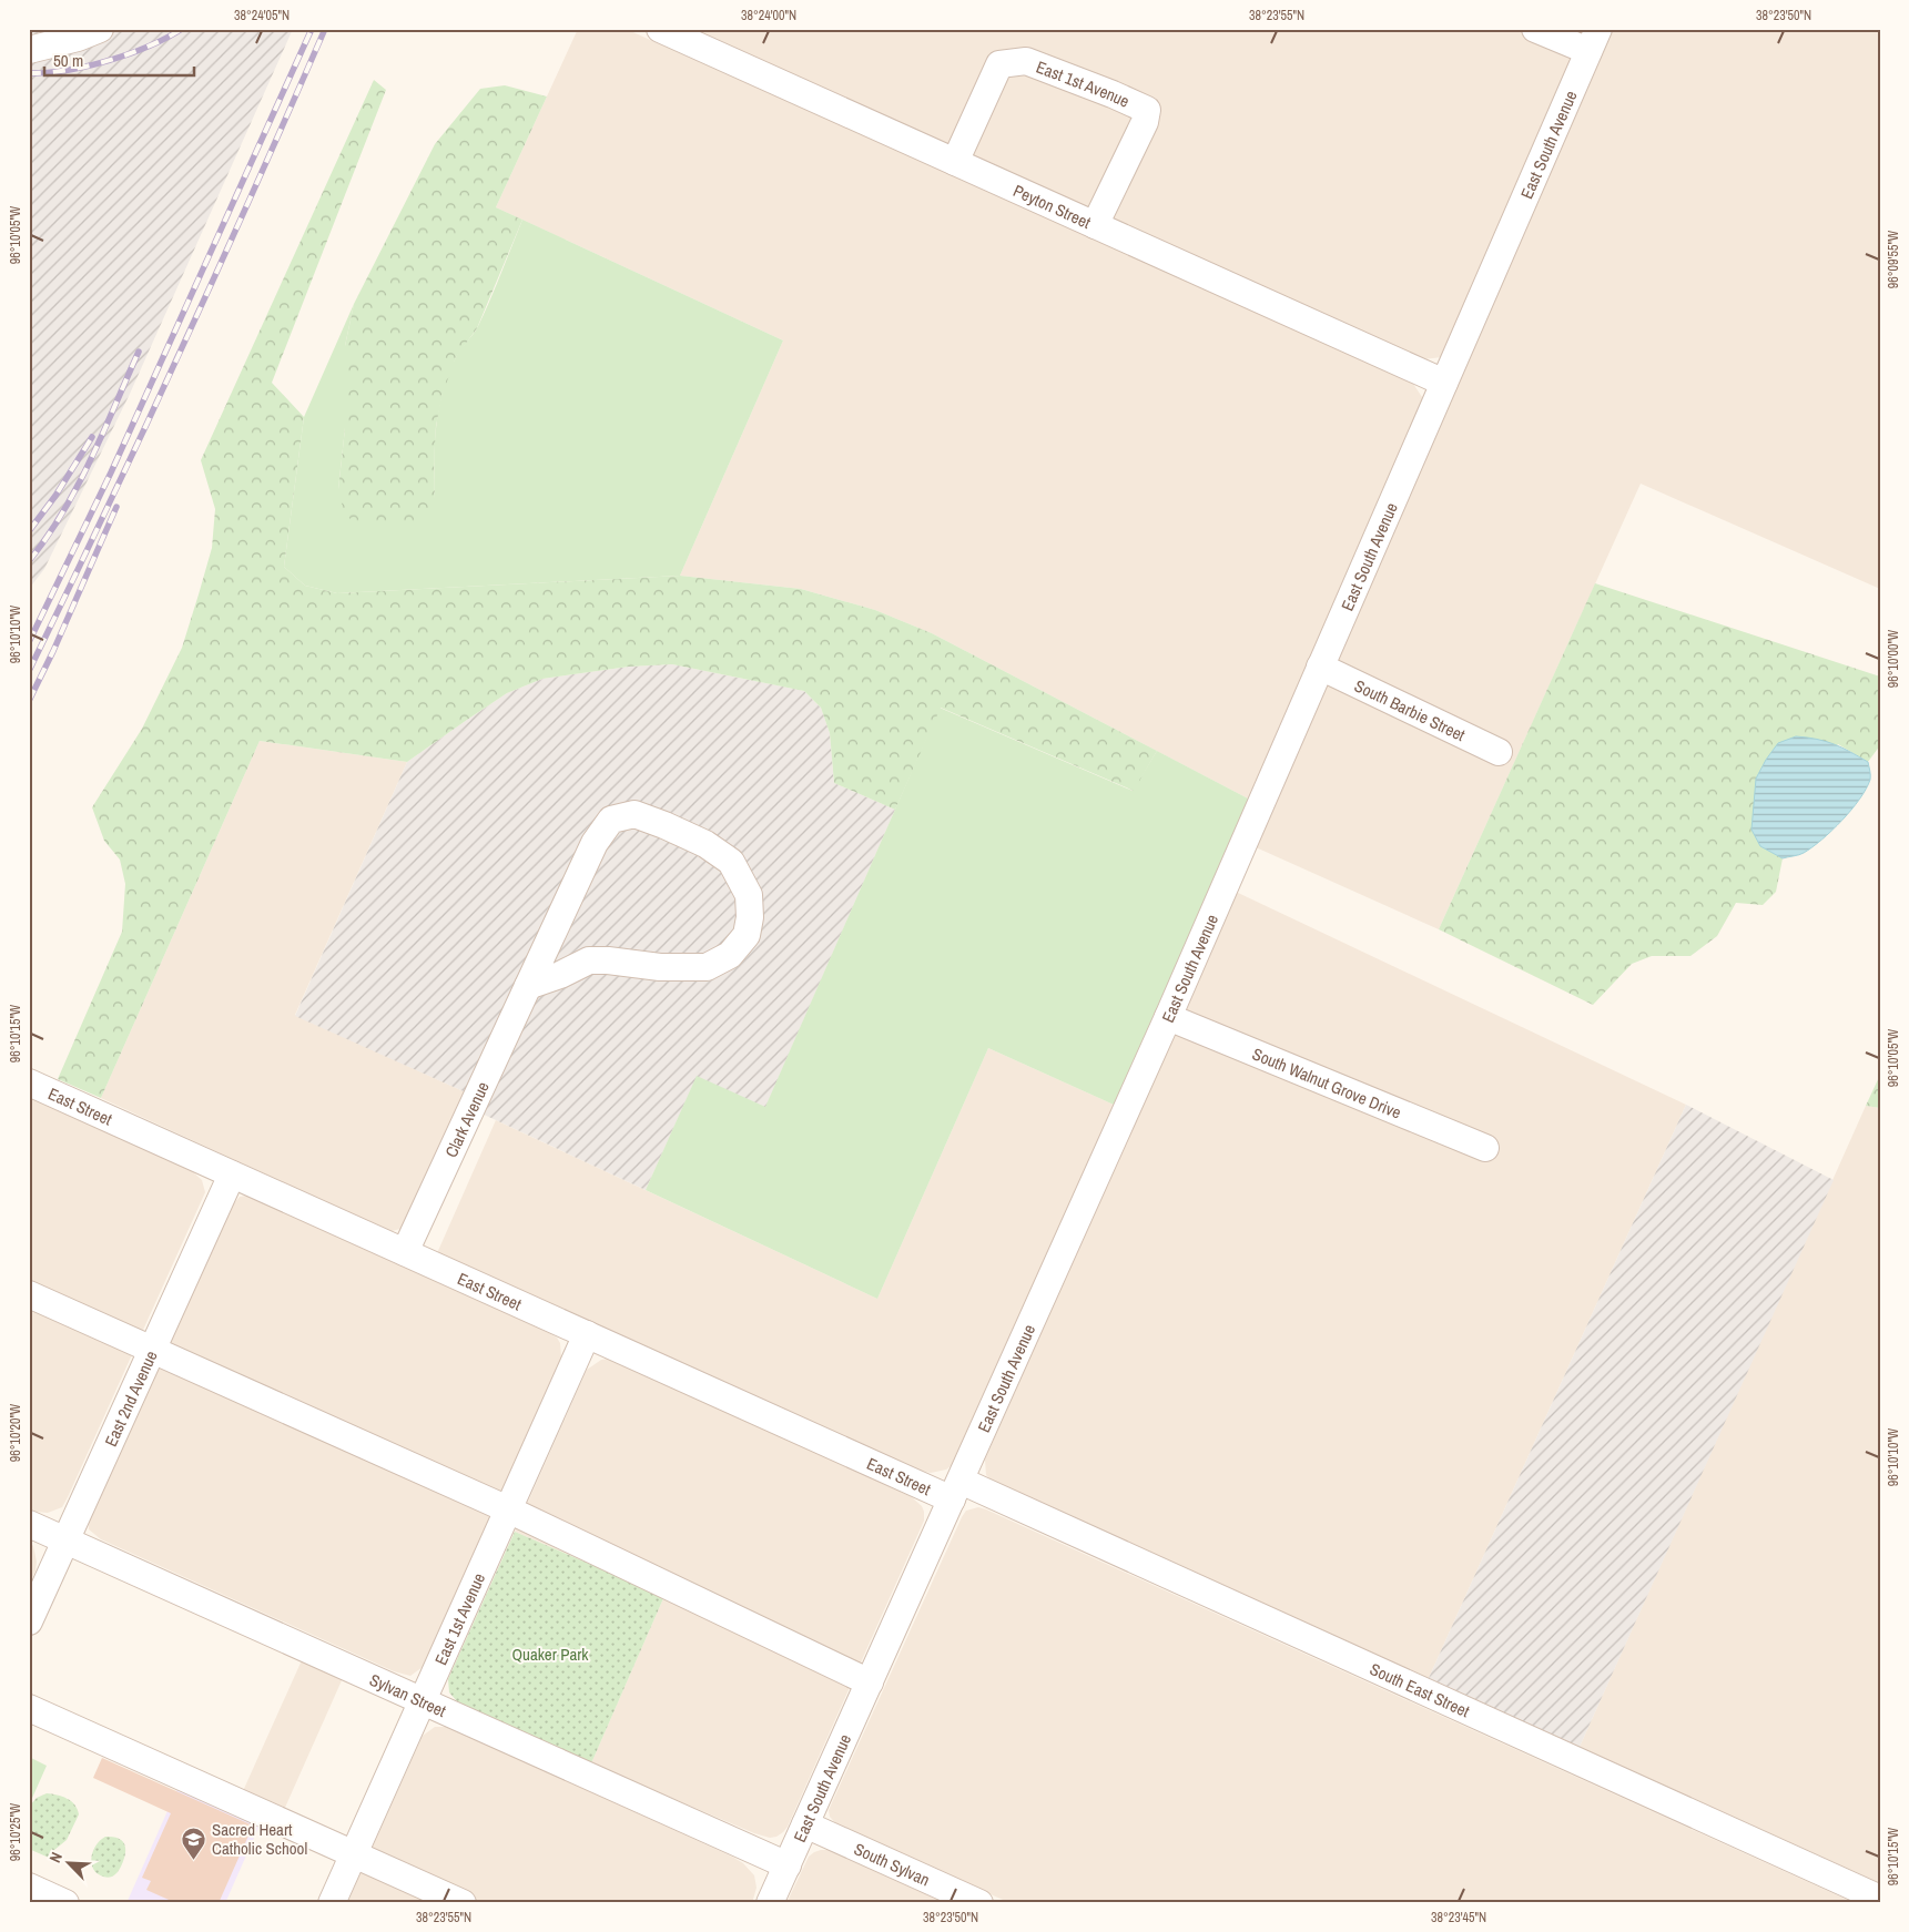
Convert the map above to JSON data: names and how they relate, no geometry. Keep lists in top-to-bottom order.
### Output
{
  "streets": {
    "street": [
      "East 1st Avenue",
      "East South Avenue",
      "Peyton Street",
      "South Barbie Street",
      "South Walnut Grove Drive",
      "East Street",
      "Clark Avenue",
      "East 2nd Avenue",
      "South East Street",
      "Sylvan Street",
      "South Sylvan"
    ]
  },
  "crossings": [
    ["East 1st Avenue", "Peyton Street"],
    ["East 1st Avenue", "East Street"],
    ["East 1st Avenue", "Sylvan Street"],
    ["East South Avenue", "Peyton Street"],
    ["East South Avenue", "South Barbie Street"],
    ["East South Avenue", "South Walnut Grove Drive"],
    ["East South Avenue", "East Street"],
    ["East South Avenue", "South East Street"],
    ["East South Avenue", "Sylvan Street"],
    ["East South Avenue", "South Sylvan"],
    ["East Street", "Clark Avenue"],
    ["East Street", "East 2nd Avenue"],
    ["East Street", "South East Street"],
    ["East 2nd Avenue", "Sylvan Street"]
  ],
  "parks": ["Quaker Park"],
  "places": {
    "school or university": ["Sacred Heart Catholic School"]
  },
  "scale_bar": "50 m",
  "north": "top left",
  "coordinates": [
    "38°24'05\"N",
    "38°24'00\"N",
    "38°23'55\"N",
    "38°23'50\"N",
    "96°10'05\"W",
    "96°09'55\"W",
    "96°10'10\"W",
    "96°10'00\"W",
    "96°10'15\"W",
    "96°10'20\"W",
    "96°10'25\"W",
    "38°23'45\"N"
  ]
}
